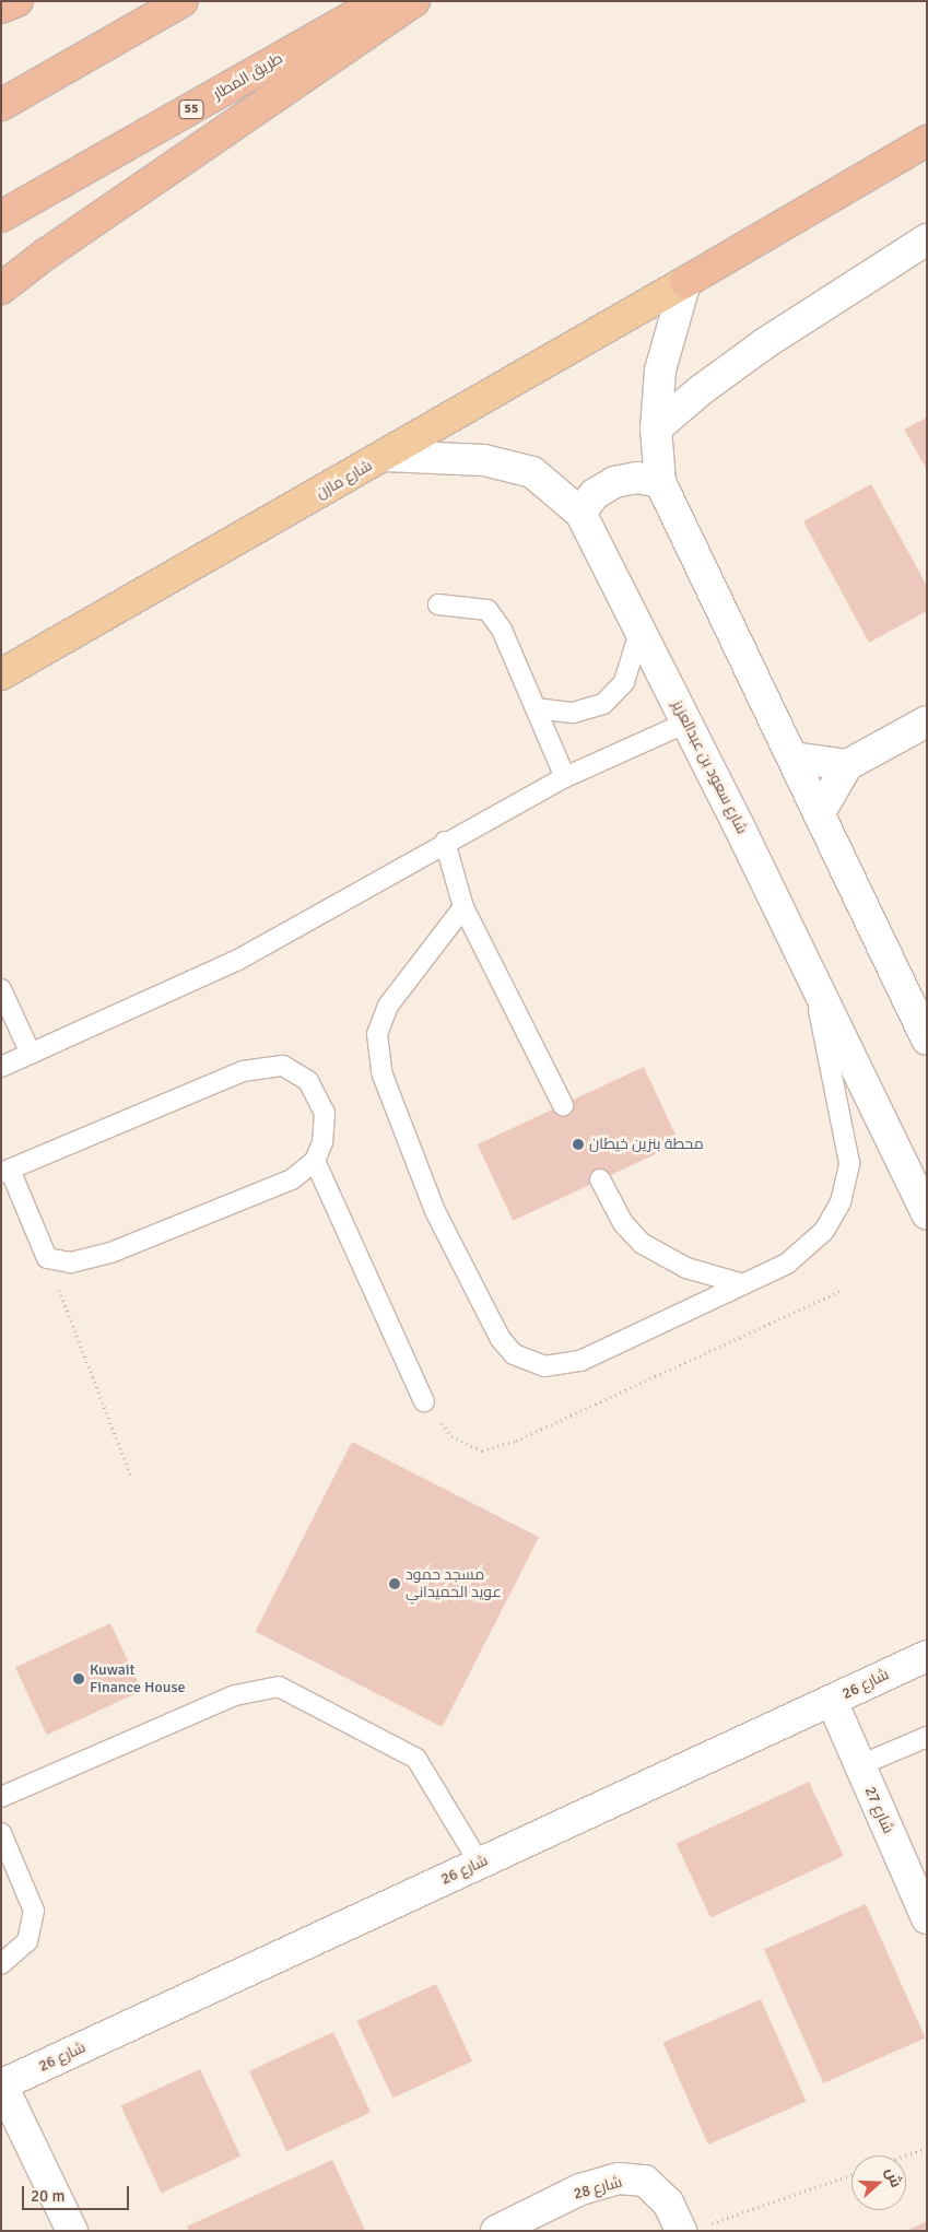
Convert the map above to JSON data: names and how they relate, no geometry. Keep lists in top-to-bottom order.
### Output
{
  "streets": {
    "highway": ["طريق المطار", "55"],
    "main road": ["شارع مازن"],
    "street": [
      "شارع سعود بن عبدالعزيز",
      "شارع 26",
      "شارع 27",
      "شارع 28"
    ]
  },
  "crossings": [
    ["شارع مازن", "شارع سعود بن عبدالعزيز"],
    ["شارع 26", "شارع 27"]
  ],
  "places": ["محطة بنزين خيطان", "مسجد حمود عويد الحميداني", "Kuwait Finance House"],
  "scale_bar": "20 m",
  "north": "right"
}
